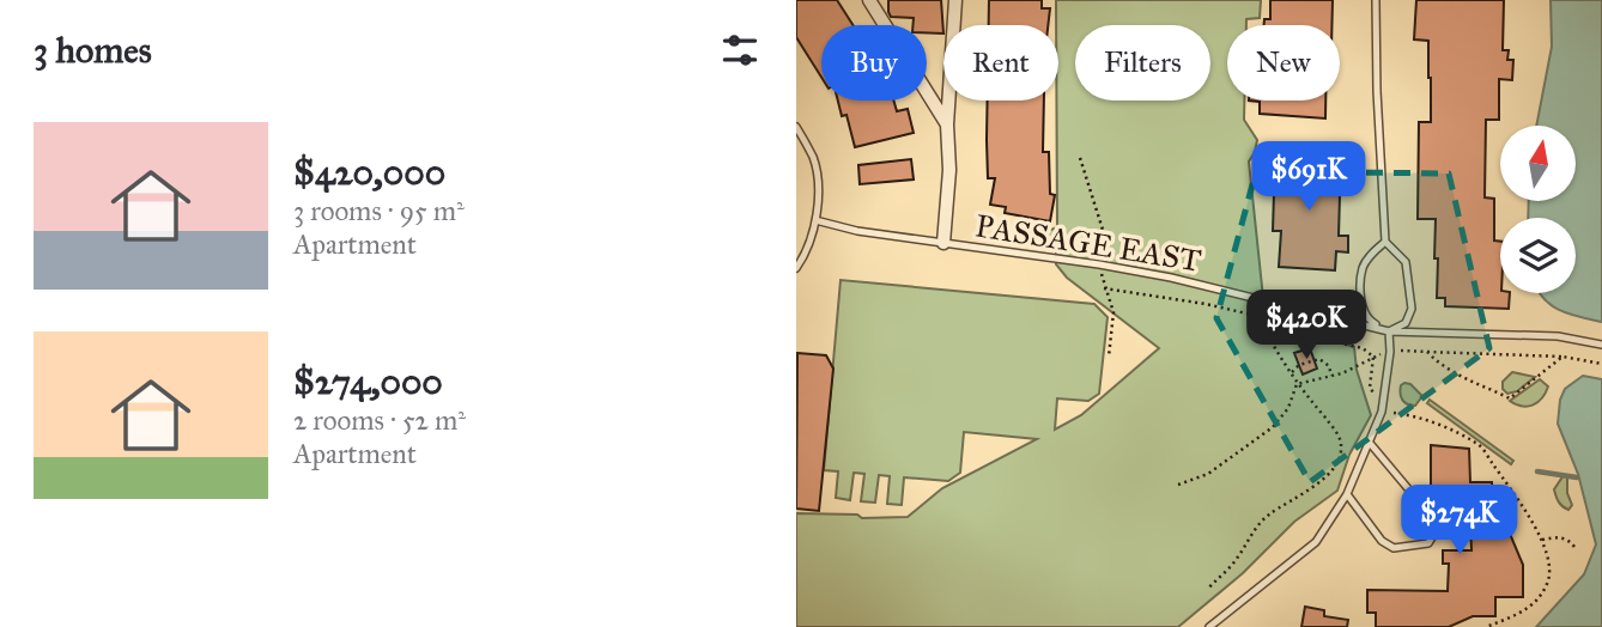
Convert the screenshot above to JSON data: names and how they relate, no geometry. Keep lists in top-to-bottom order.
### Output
{
  "streets": {
    "lane": ["PASSAGE EAST"]
  },
  "north": "top",
  "page": {
    "heading": "3 homes",
    "chip": [
      "Buy",
      "Rent",
      "Filters",
      "New"
    ],
    "list": [
      {
        "name": "$420,000",
        "note": "3 rooms · 95 m² · Apartment"
      },
      {
        "name": "$274,000",
        "note": "2 rooms · 52 m² · Apartment"
      }
    ],
    "price": ["$691K", "$420K", "$274K"]
  }
}
